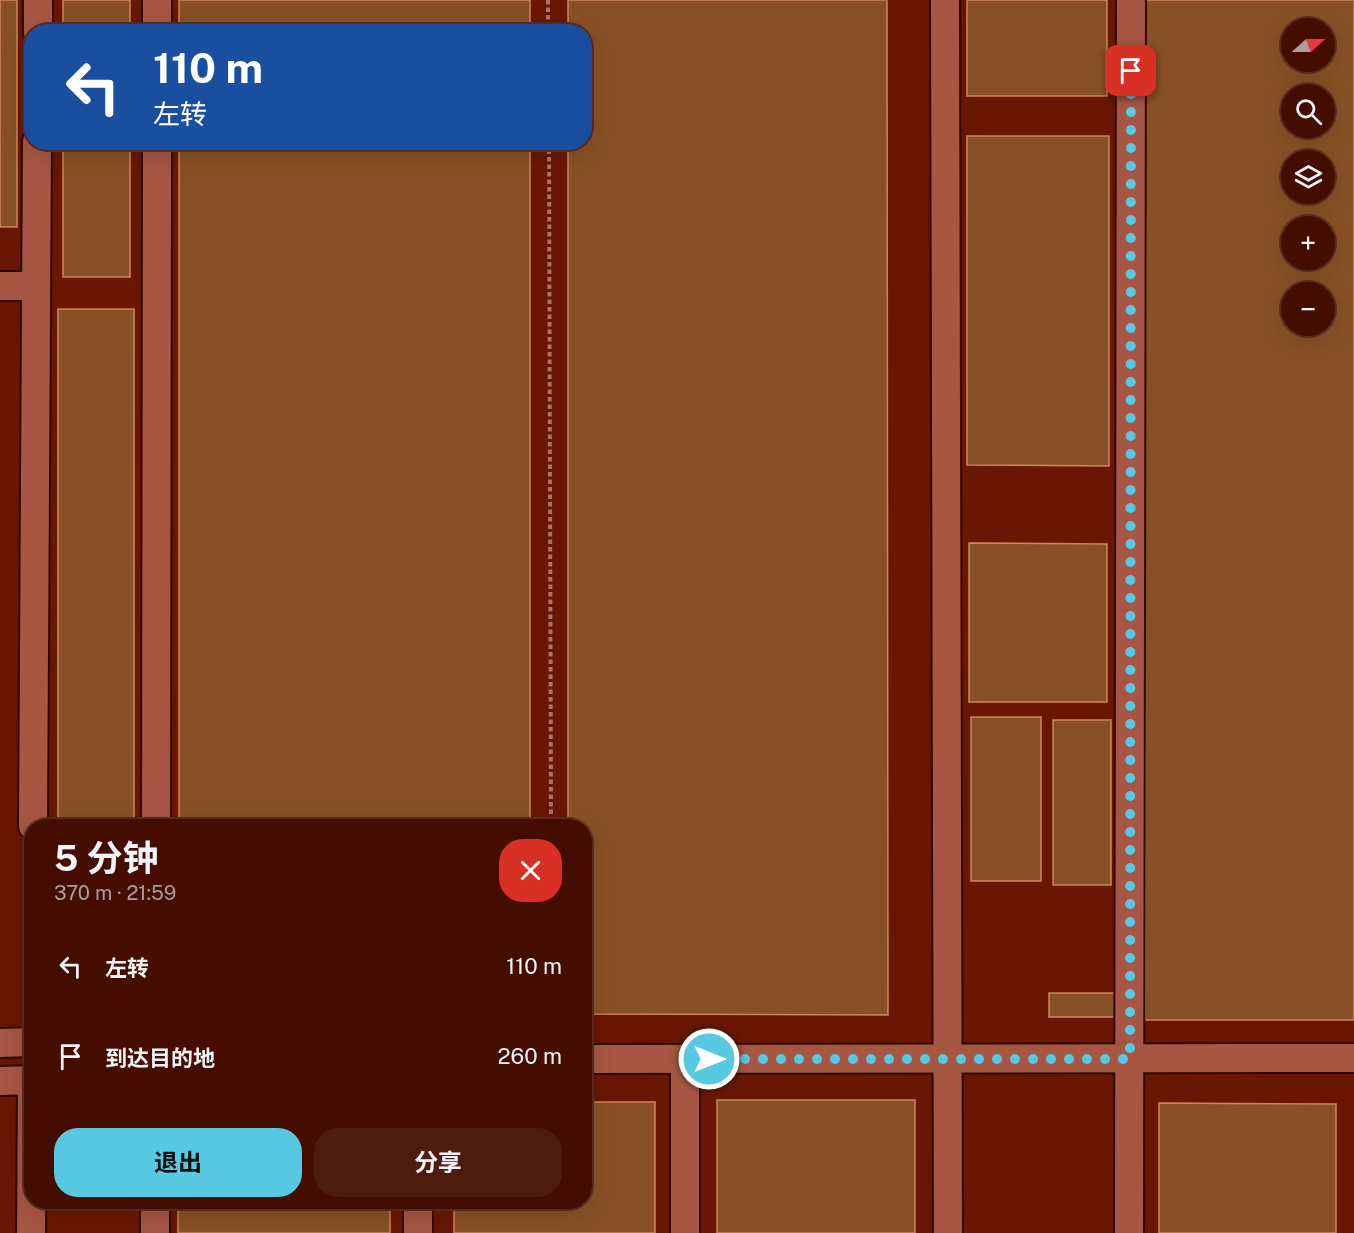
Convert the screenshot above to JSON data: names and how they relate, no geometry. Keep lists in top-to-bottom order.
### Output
{
  "north": "right",
  "page": {
    "map_buttons": ["+", "−"],
    "turn": ["110 m", "左转"],
    "heading": ["5 分钟", "370 m · 21:59"],
    "list": [
      {
        "name": "左转",
        "value": "110 m"
      },
      {
        "name": "到达目的地",
        "value": "260 m"
      }
    ],
    "buttons": ["退出", "分享"]
  }
}
